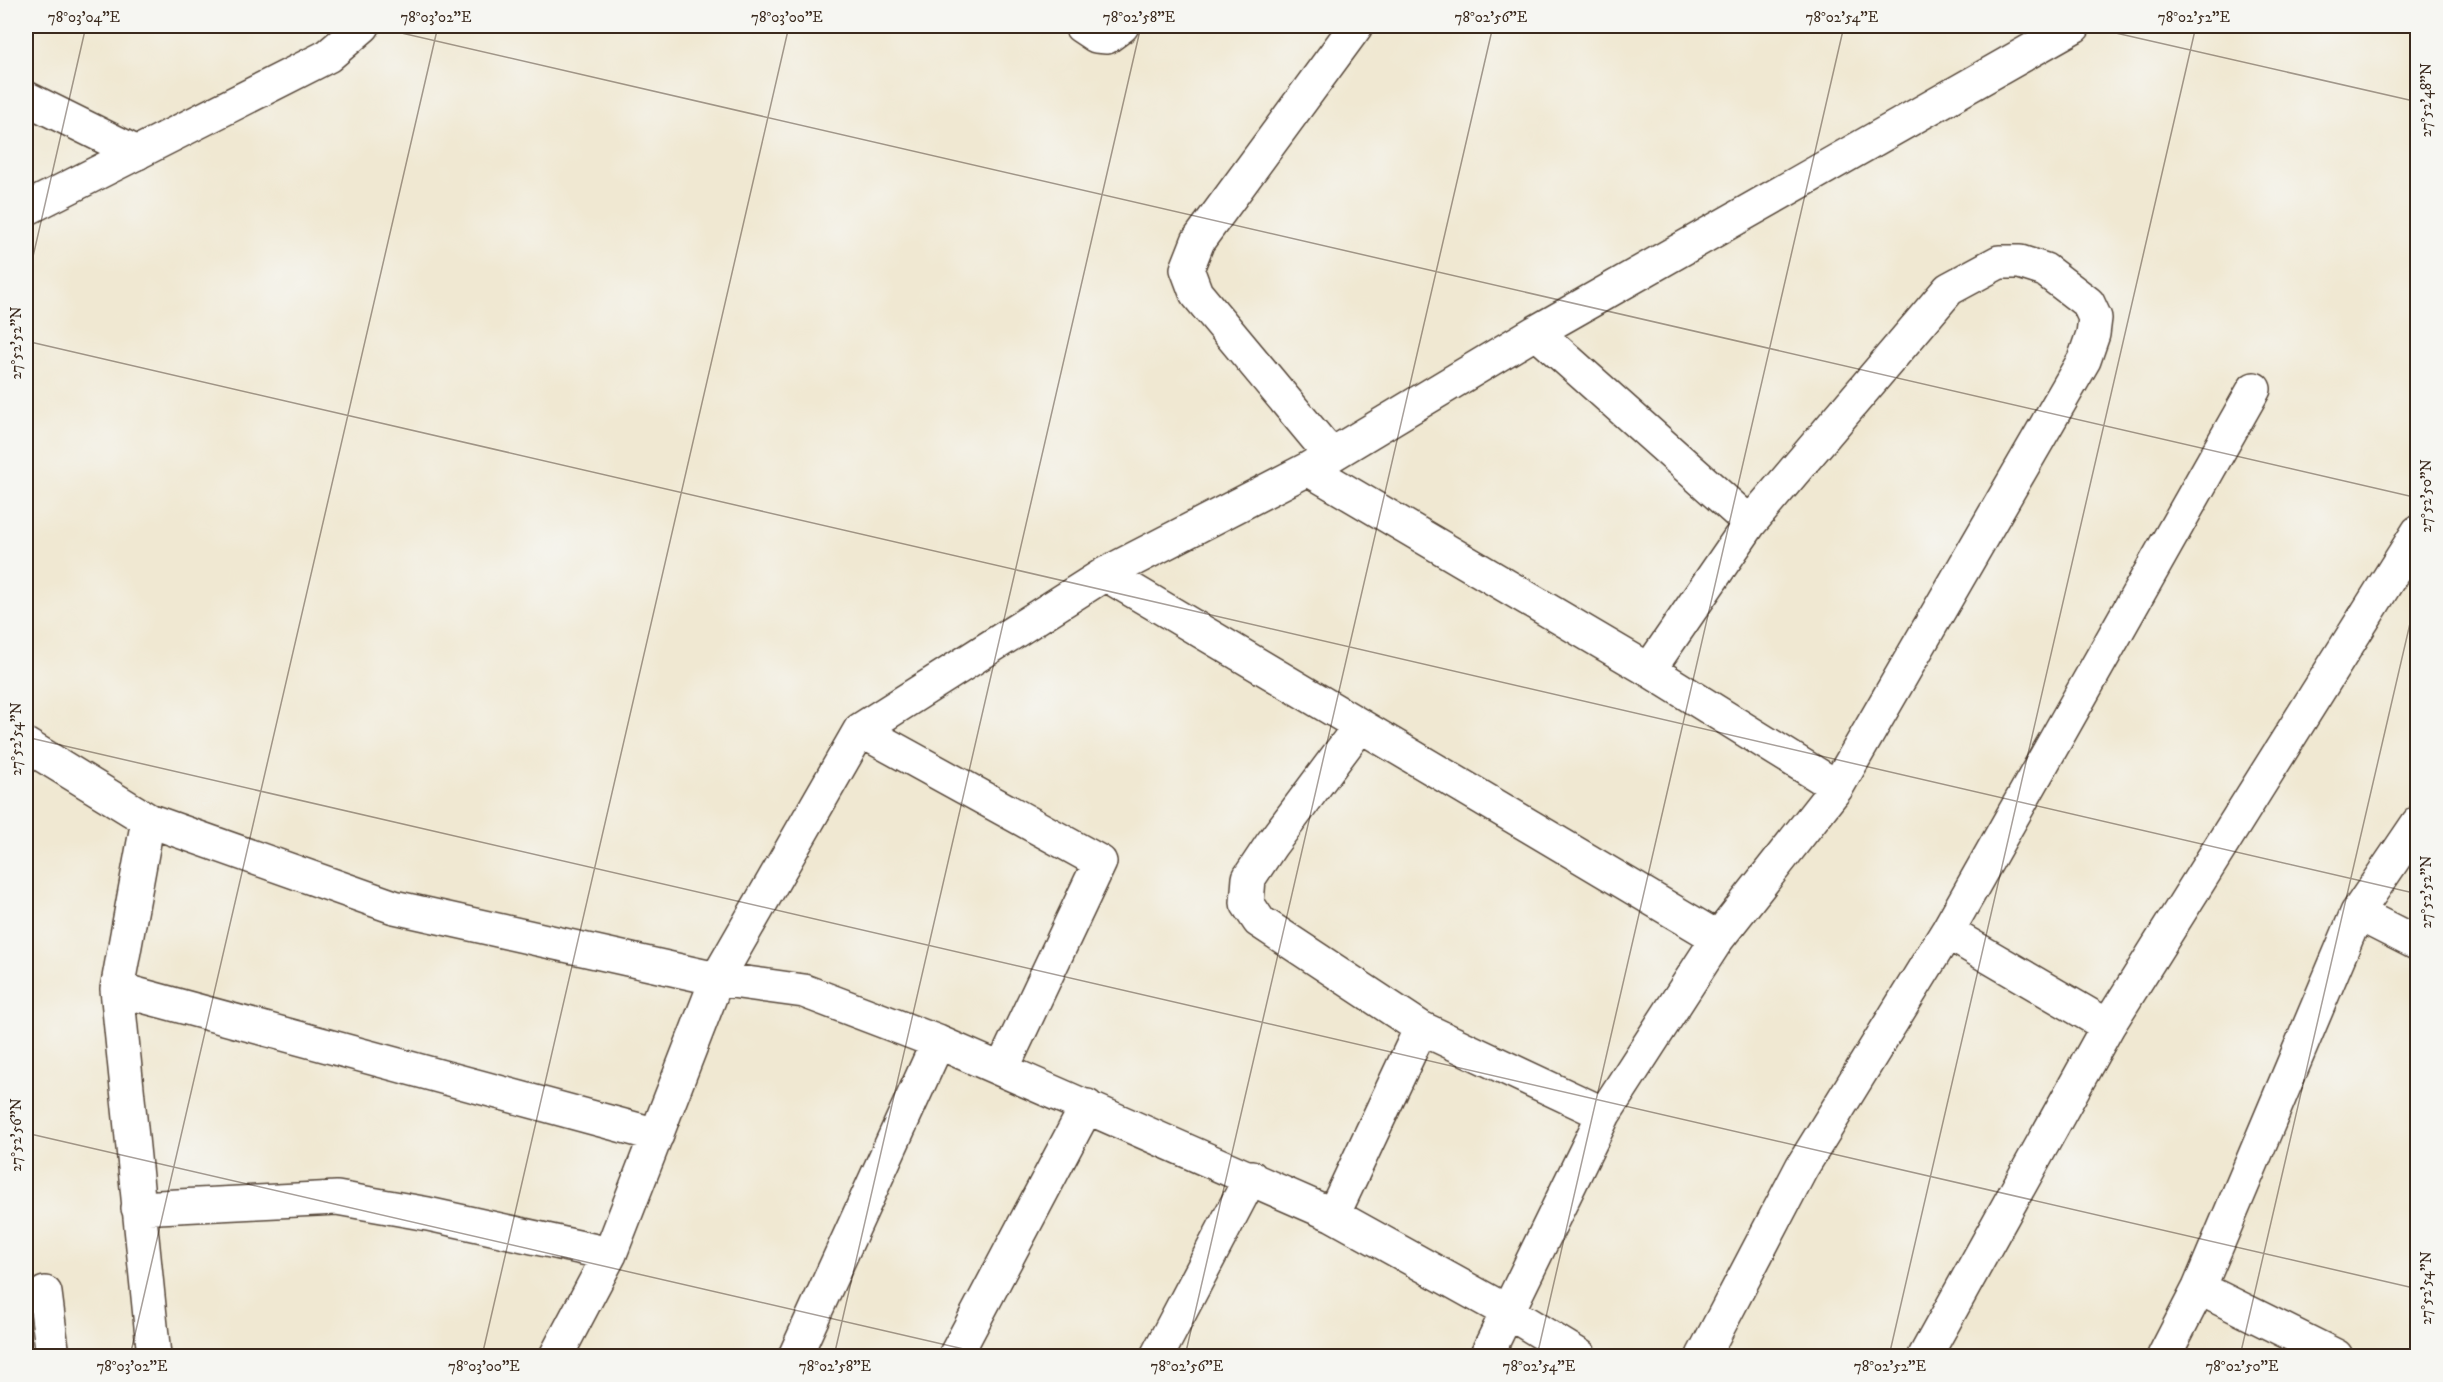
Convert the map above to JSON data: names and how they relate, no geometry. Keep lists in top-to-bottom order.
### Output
{
  "coordinates": [
    "78°03'04\"E",
    "78°03'02\"E",
    "78°03'00\"E",
    "78°02'58\"E",
    "78°02'56\"E",
    "78°02'54\"E",
    "78°02'52\"E",
    "27°52'48\"N",
    "27°52'52\"N",
    "27°52'50\"N",
    "27°52'54\"N",
    "27°52'56\"N",
    "78°02'50\"E"
  ]
}
